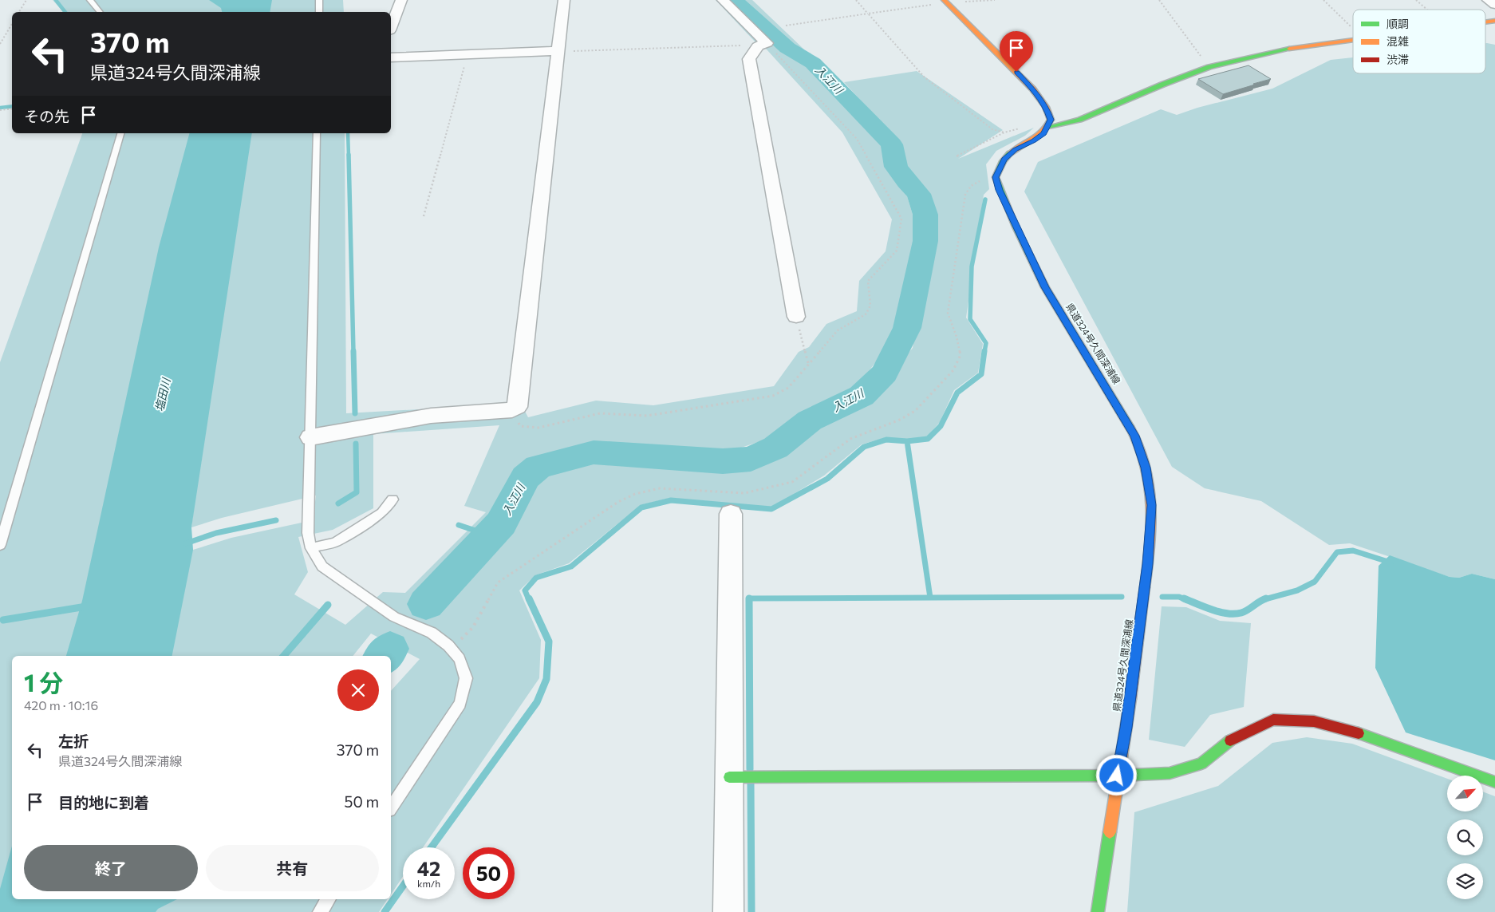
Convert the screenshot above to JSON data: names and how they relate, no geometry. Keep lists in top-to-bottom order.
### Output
{
  "streets": {
    "main road": ["県道324号久間深浦線"]
  },
  "water": ["入江川", "塩田川"],
  "legend": ["順調", "混雑", "渋滞"],
  "north": "top right",
  "page": {
    "turn": ["370 m", "県道324号久間深浦線"],
    "then": "その先",
    "heading": ["1 分", "420 m · 10:16"],
    "list": [
      {
        "name": "左折",
        "note": "県道324号久間深浦線",
        "value": "370 m"
      },
      {
        "name": "目的地に到着",
        "value": "50 m"
      }
    ],
    "buttons": ["終了", "共有"],
    "speed": "42 km/h",
    "limit": "50"
  }
}
